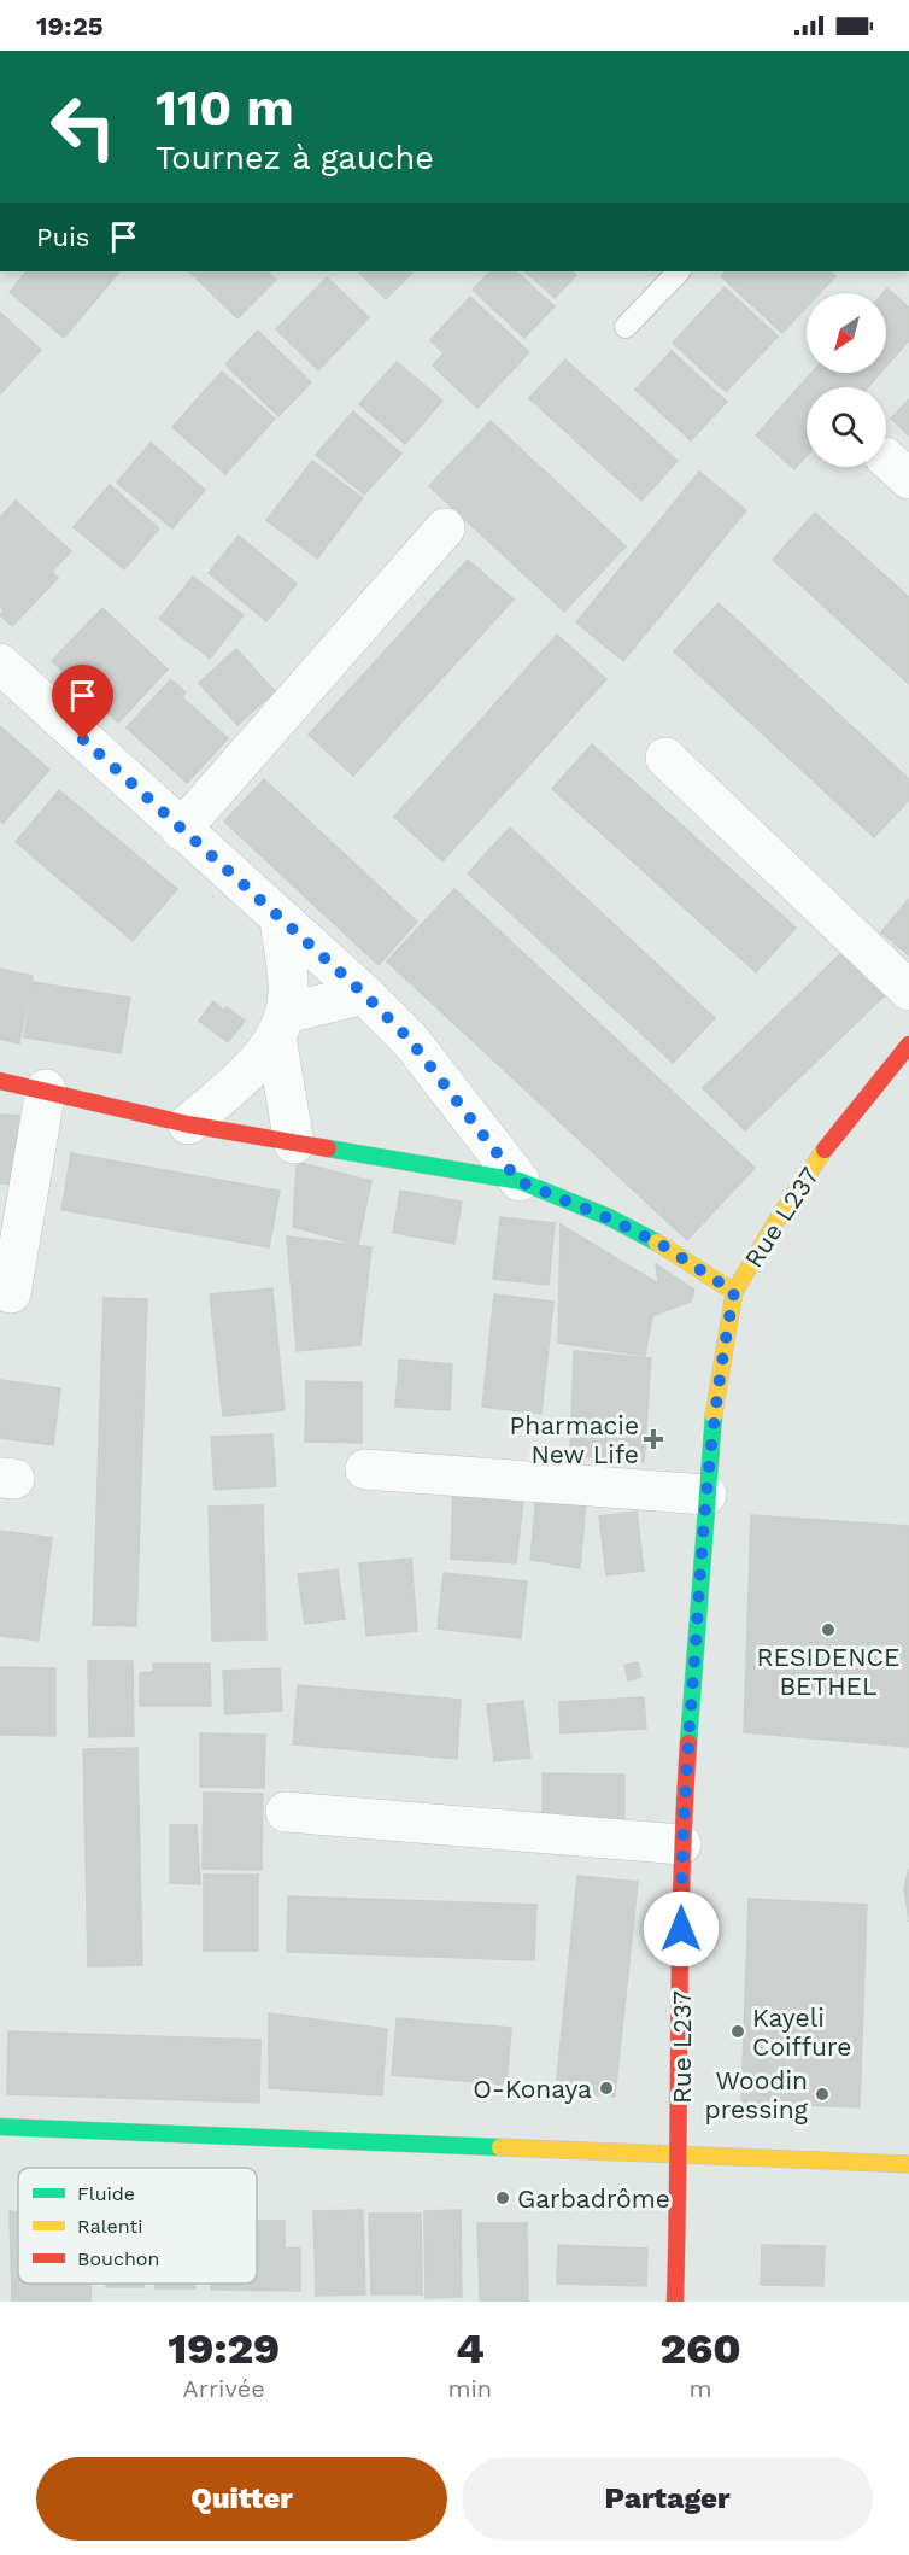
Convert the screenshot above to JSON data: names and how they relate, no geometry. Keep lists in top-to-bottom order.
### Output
{
  "streets": {
    "street": ["Rue L237"]
  },
  "places": {
    "health": ["Pharmacie New Life"],
    "other": [
      "RESIDENCE BETHEL",
      "Kayeli Coiffure",
      "O-Konaya",
      "Woodin pressing",
      "Garbadrôme"
    ]
  },
  "legend": ["Fluide", "Ralenti", "Bouchon"],
  "north": "bottom left",
  "page": {
    "status": "19:25",
    "turn": ["110 m", "Tournez à gauche"],
    "then": "Puis",
    "eta": [
      "19:29",
      "Arrivée",
      "4",
      "min",
      "260",
      "m"
    ],
    "buttons": ["Quitter", "Partager"]
  }
}
